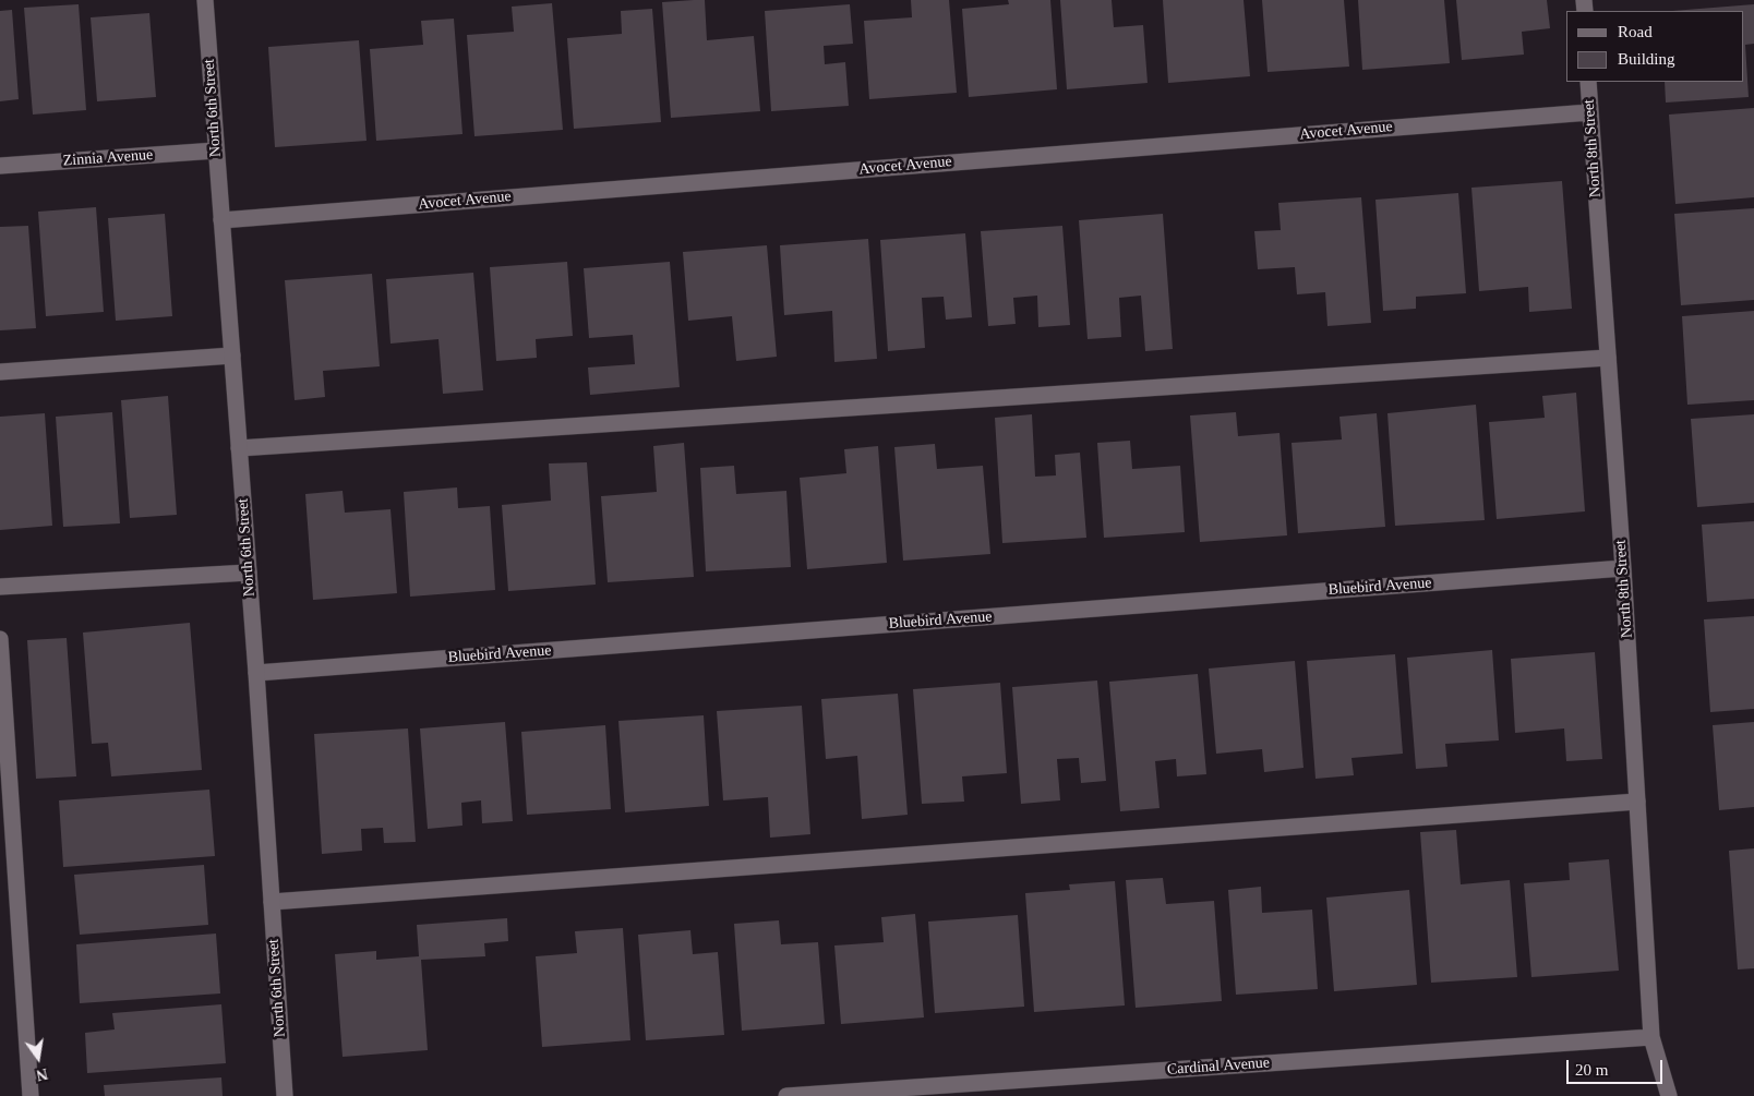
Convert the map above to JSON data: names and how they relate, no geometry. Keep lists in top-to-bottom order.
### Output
{
  "streets": {
    "street": [
      "North 6th Street",
      "Avocet Avenue",
      "North 8th Street",
      "Zinnia Avenue",
      "Bluebird Avenue",
      "Cardinal Avenue"
    ]
  },
  "crossings": [
    ["North 6th Street", "Avocet Avenue"],
    ["North 6th Street", "Zinnia Avenue"],
    ["North 6th Street", "Bluebird Avenue"],
    ["Avocet Avenue", "North 8th Street"],
    ["North 8th Street", "Bluebird Avenue"],
    ["North 8th Street", "Cardinal Avenue"]
  ],
  "legend": ["Road", "Building"],
  "scale_bar": "20 m",
  "north": "bottom"
}
